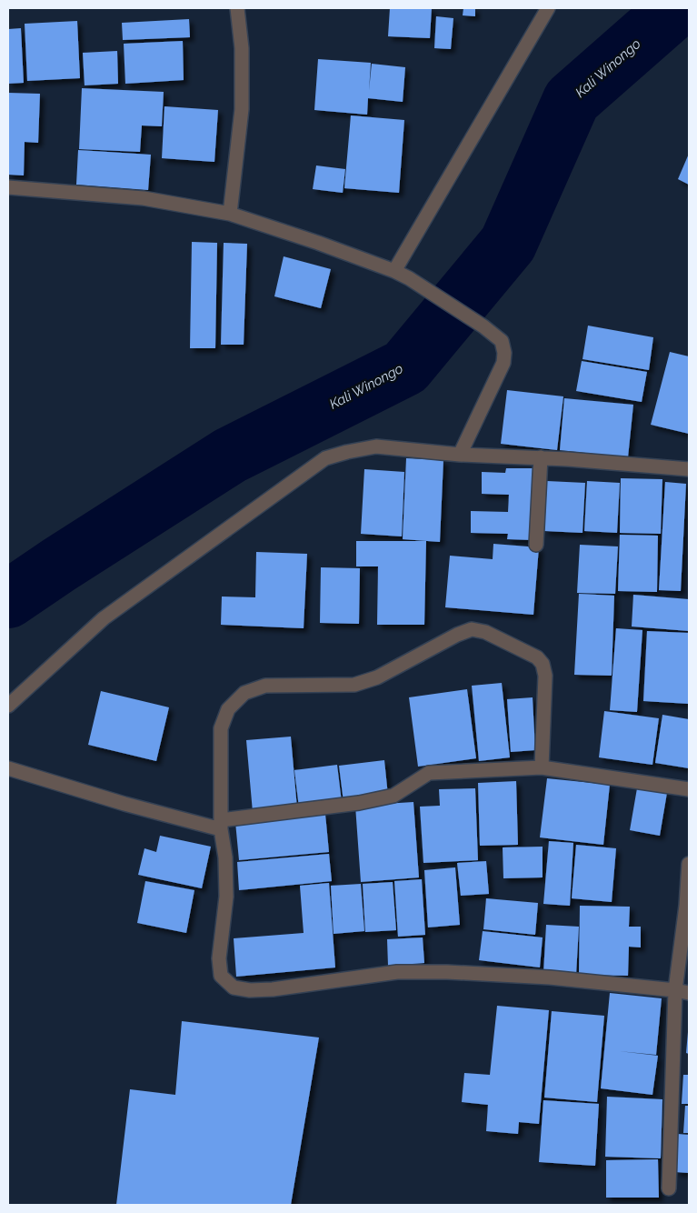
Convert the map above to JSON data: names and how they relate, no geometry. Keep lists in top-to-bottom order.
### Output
{
  "water": ["Kali Winongo"]
}
